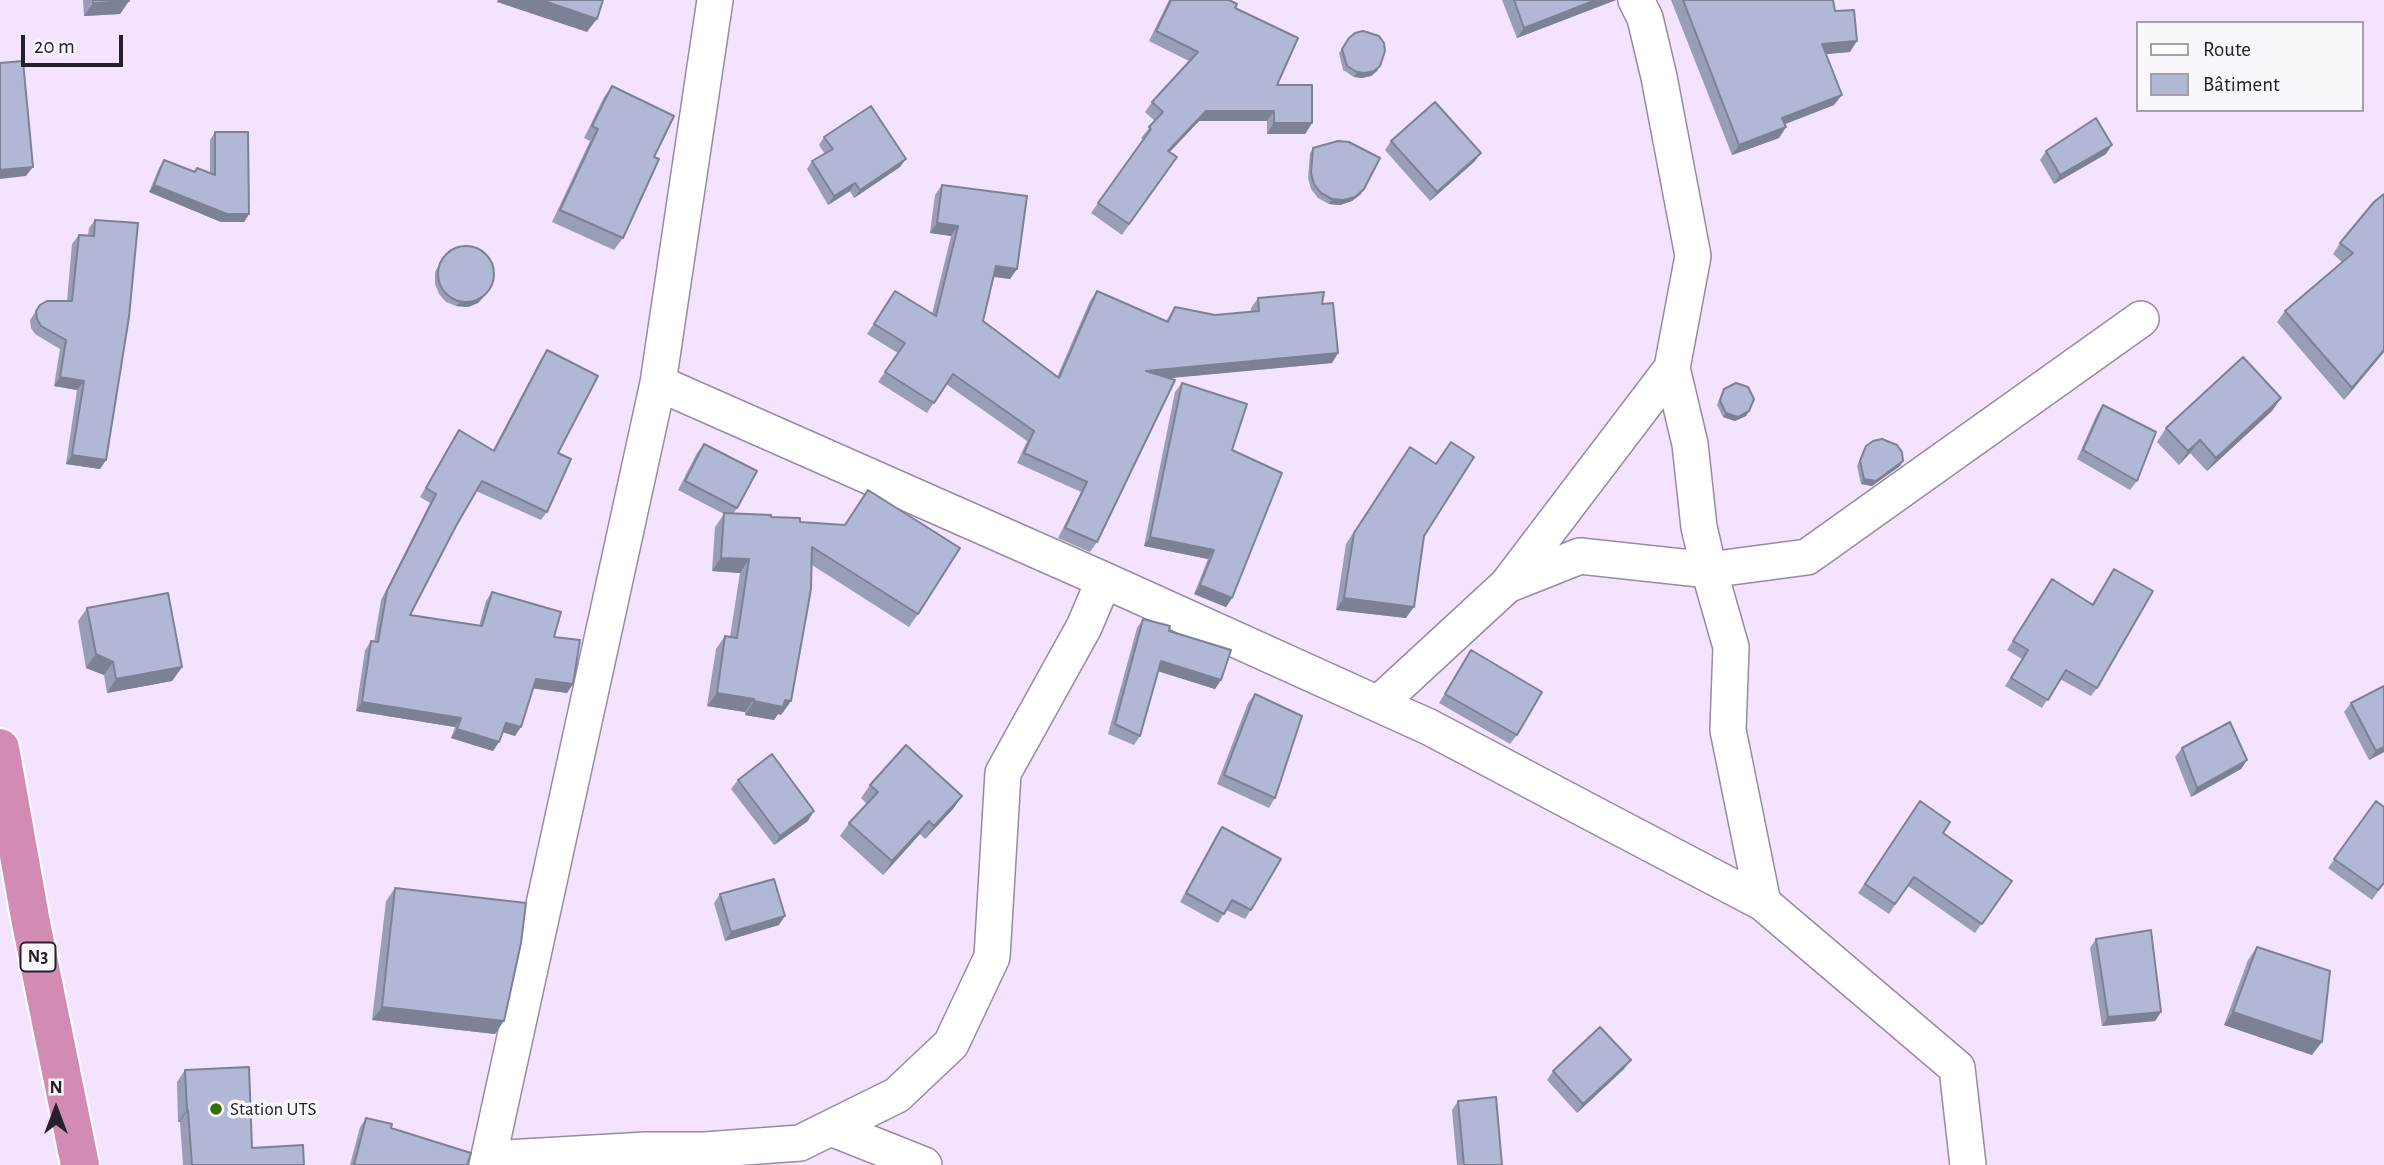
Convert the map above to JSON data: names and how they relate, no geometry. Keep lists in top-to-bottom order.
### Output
{
  "streets": {
    "highway": ["N3"]
  },
  "places": ["Station UTS"],
  "legend": ["Route", "Bâtiment"],
  "scale_bar": "20 m",
  "north": "top"
}
